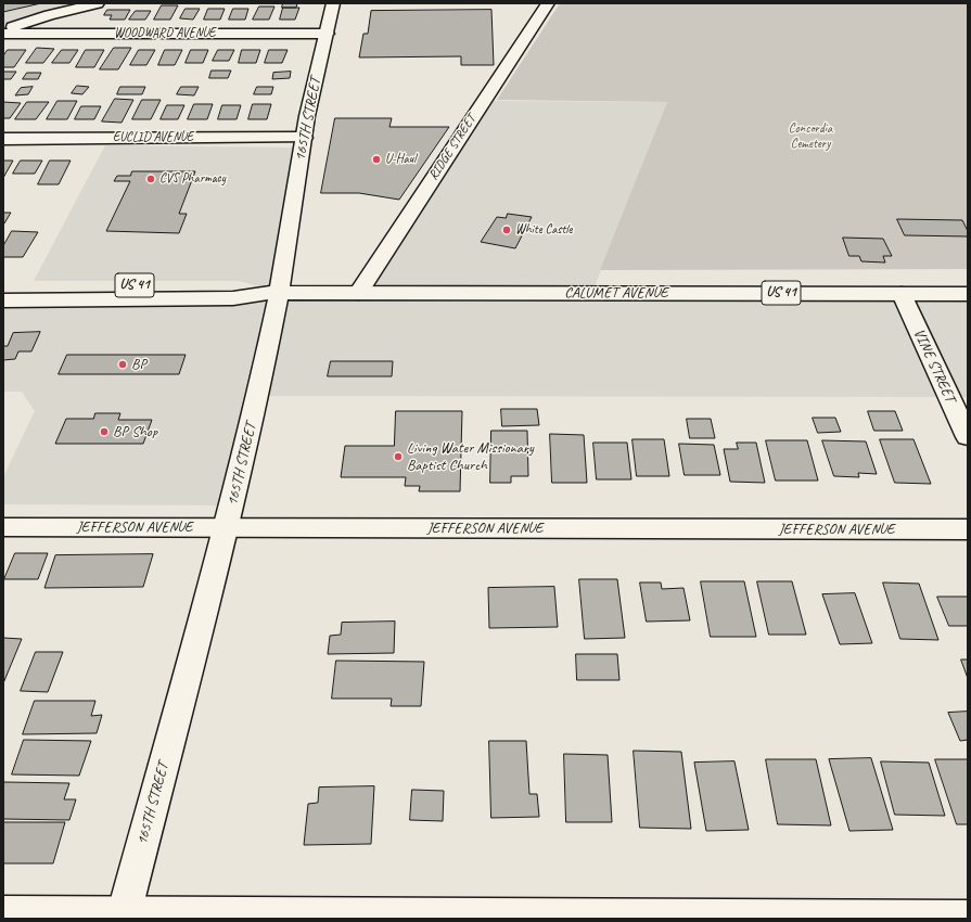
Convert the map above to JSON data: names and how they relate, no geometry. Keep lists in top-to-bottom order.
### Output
{
  "streets": {
    "street": [
      "WOODWARD AVENUE",
      "165TH STREET",
      "EUCLID AVENUE",
      "RIDGE STREET",
      "US 41",
      "CALUMET AVENUE",
      "VINE STREET",
      "JEFFERSON AVENUE"
    ]
  },
  "crossings": [
    ["WOODWARD AVENUE", "165TH STREET"],
    ["165TH STREET", "EUCLID AVENUE"],
    ["165TH STREET", "CALUMET AVENUE"],
    ["165TH STREET", "JEFFERSON AVENUE"],
    ["RIDGE STREET", "CALUMET AVENUE"],
    ["CALUMET AVENUE", "VINE STREET"]
  ],
  "parks": ["Concordia Cemetery"],
  "places": [
    "U-Haul",
    "CVS Pharmacy",
    "White Castle",
    "BP",
    "BP Shop",
    "Living Water Missionary Baptist Church"
  ]
}
